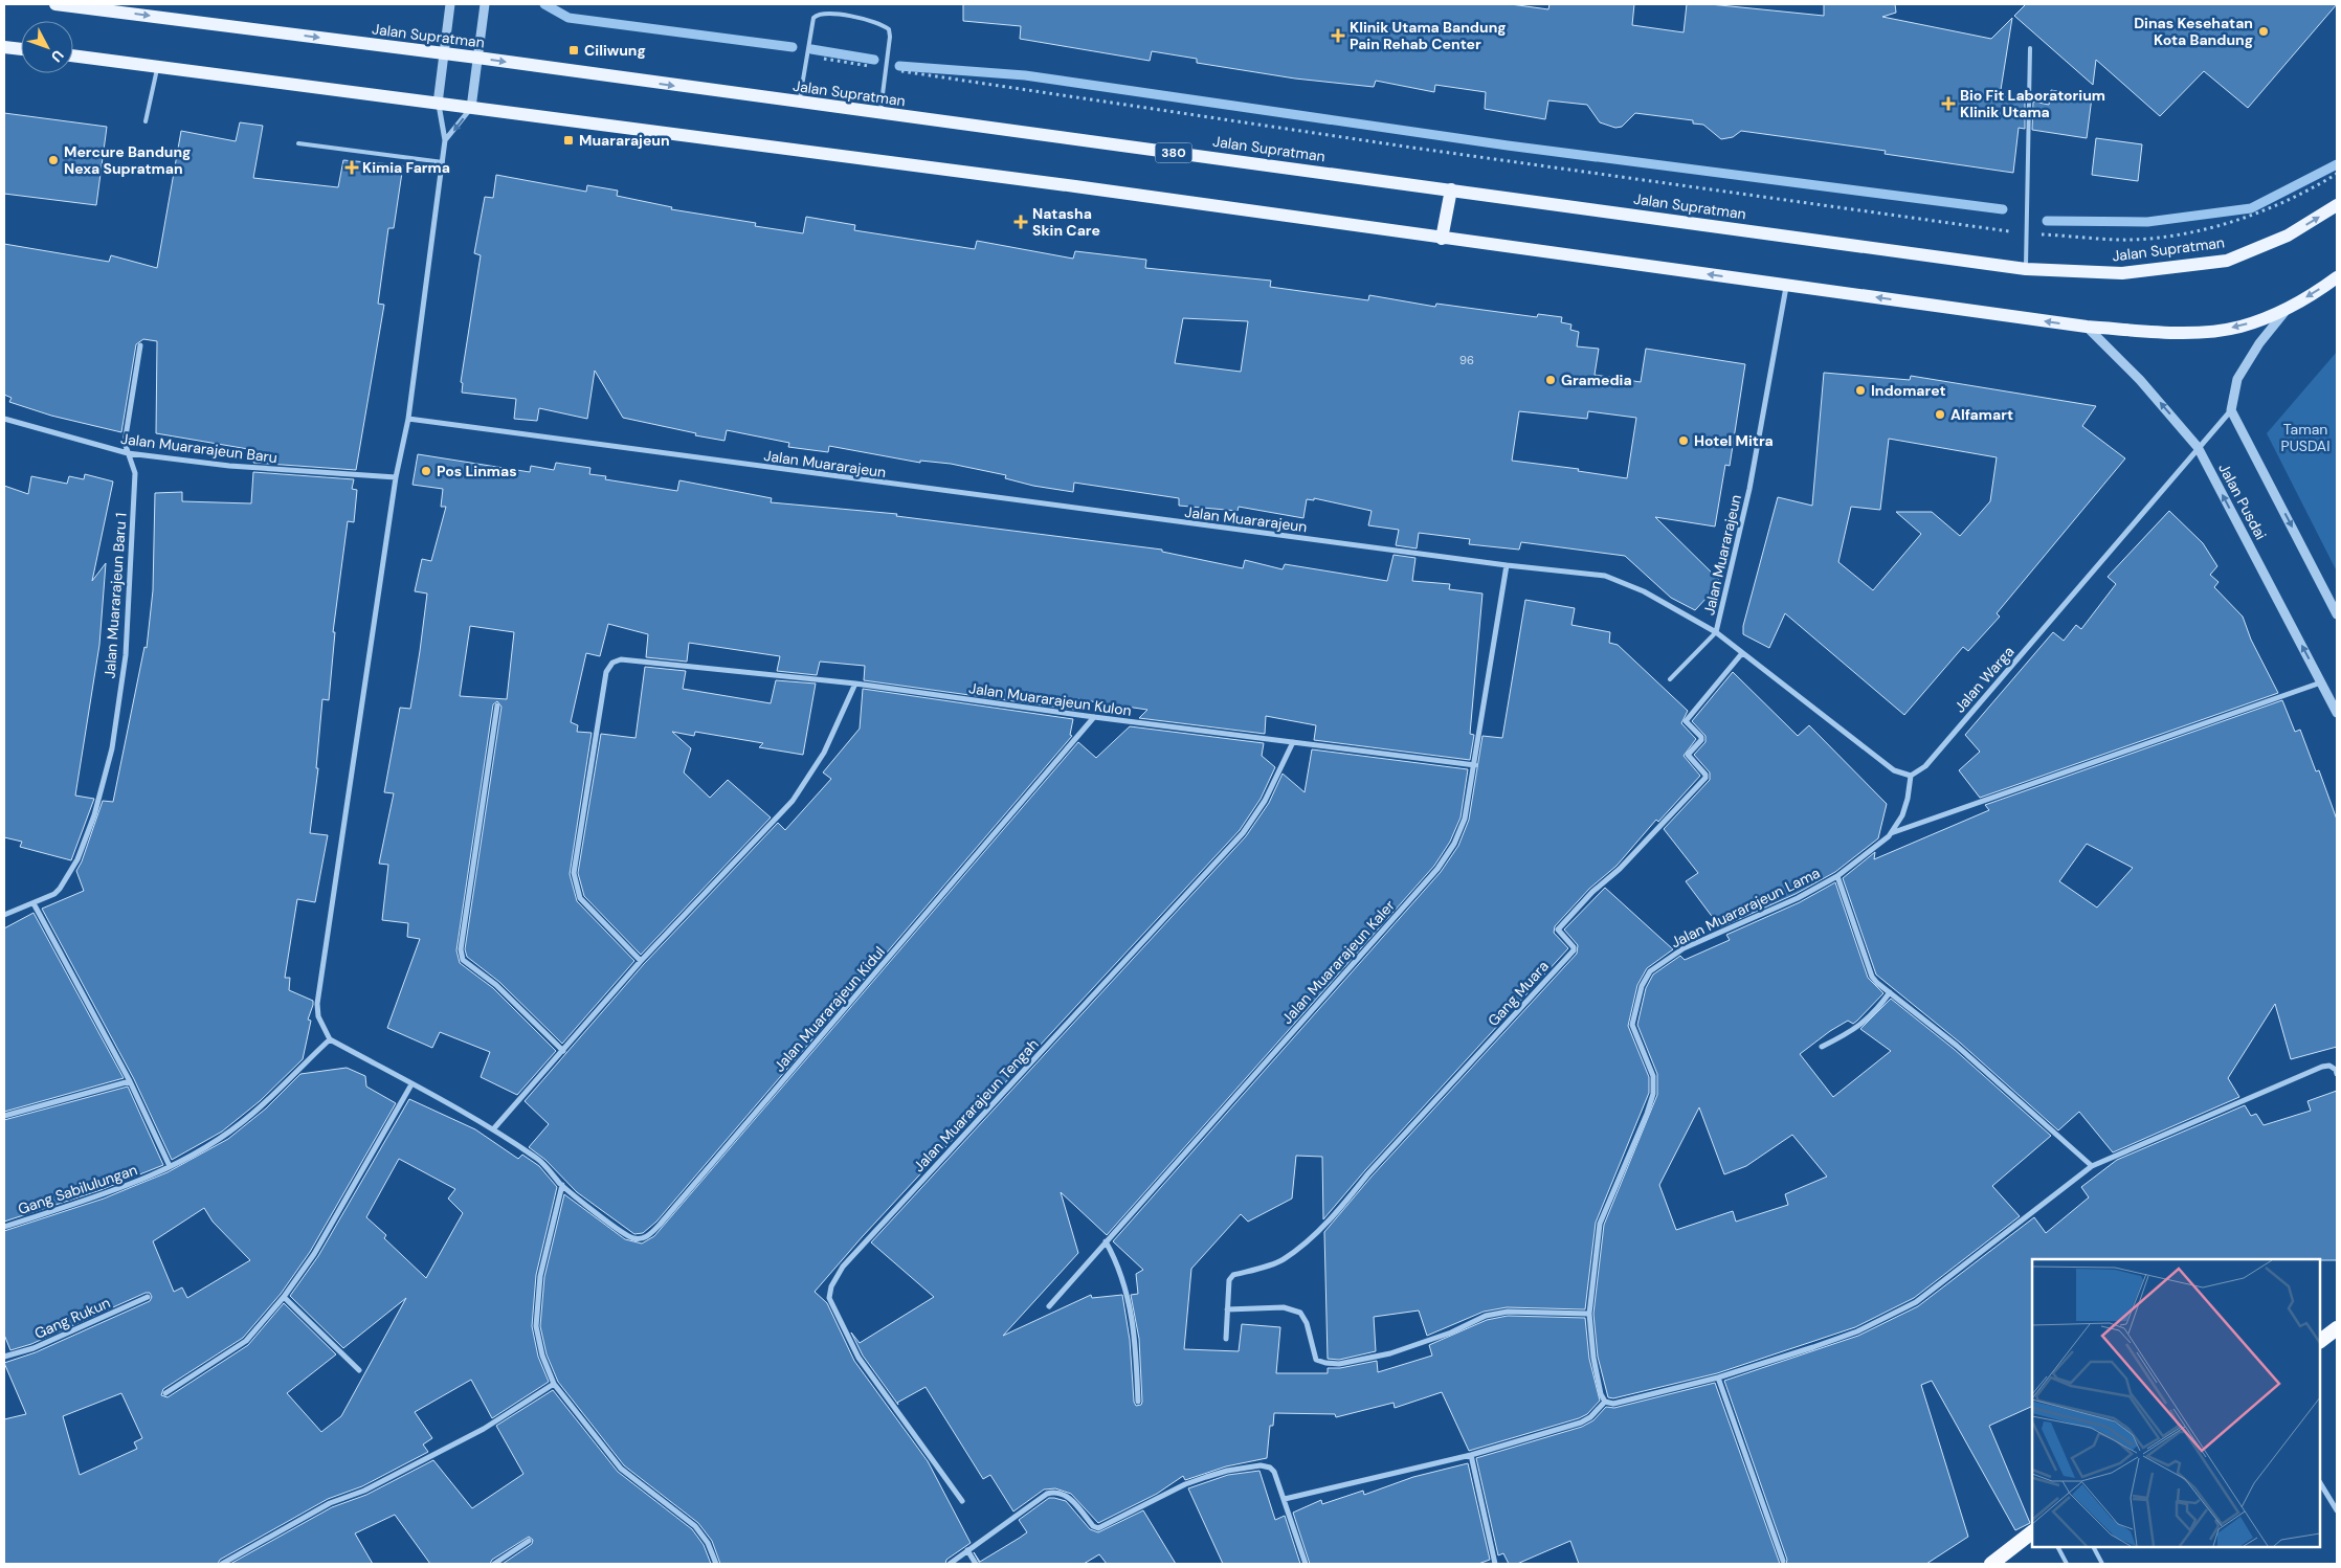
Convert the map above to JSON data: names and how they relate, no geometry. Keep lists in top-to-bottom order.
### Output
{
  "streets": {
    "main road": ["Jalan Supratman", "380"],
    "street": [
      "Jalan Muararajeun Baru",
      "Jalan Muararajeun",
      "Jalan Pusdai",
      "Jalan Muararajeun Baru 1",
      "Jalan Warga",
      "Jalan Muararajeun Kulon",
      "Jalan Muararajeun Lama",
      "Jalan Muararajeun Kaler",
      "Gang Muara",
      "Jalan Muararajeun Kidul",
      "Jalan Muararajeun Tengah",
      "Gang Sabilulungan",
      "Gang Rukun"
    ]
  },
  "crossings": [
    ["Jalan Muararajeun Baru", "Jalan Muararajeun Baru 1"],
    ["Jalan Muararajeun", "Jalan Muararajeun Kaler"],
    ["Jalan Pusdai", "Jalan Warga"],
    ["Jalan Warga", "Jalan Muararajeun Lama"],
    ["Jalan Muararajeun Kulon", "Jalan Muararajeun Kaler"],
    ["Jalan Muararajeun Kulon", "Jalan Muararajeun Kidul"],
    ["Jalan Muararajeun Kulon", "Jalan Muararajeun Tengah"]
  ],
  "parks": ["Taman PUSDAI"],
  "places": {
    "other": [
      "Dinas Kesehatan Kota Bandung",
      "Mercure Bandung Nexa Supratman",
      "Gramedia",
      "Indomaret",
      "Alfamart",
      "Hotel Mitra",
      "Pos Linmas"
    ],
    "health": [
      "Klinik Utama Bandung Pain Rehab Center",
      "Bio Fit Laboratorium Klinik Utama",
      "Kimia Farma",
      "Natasha Skin Care"
    ],
    "transit": ["Ciliwung", "Muararajeun"]
  },
  "house_numbers": ["96"],
  "north": "bottom right"
}
